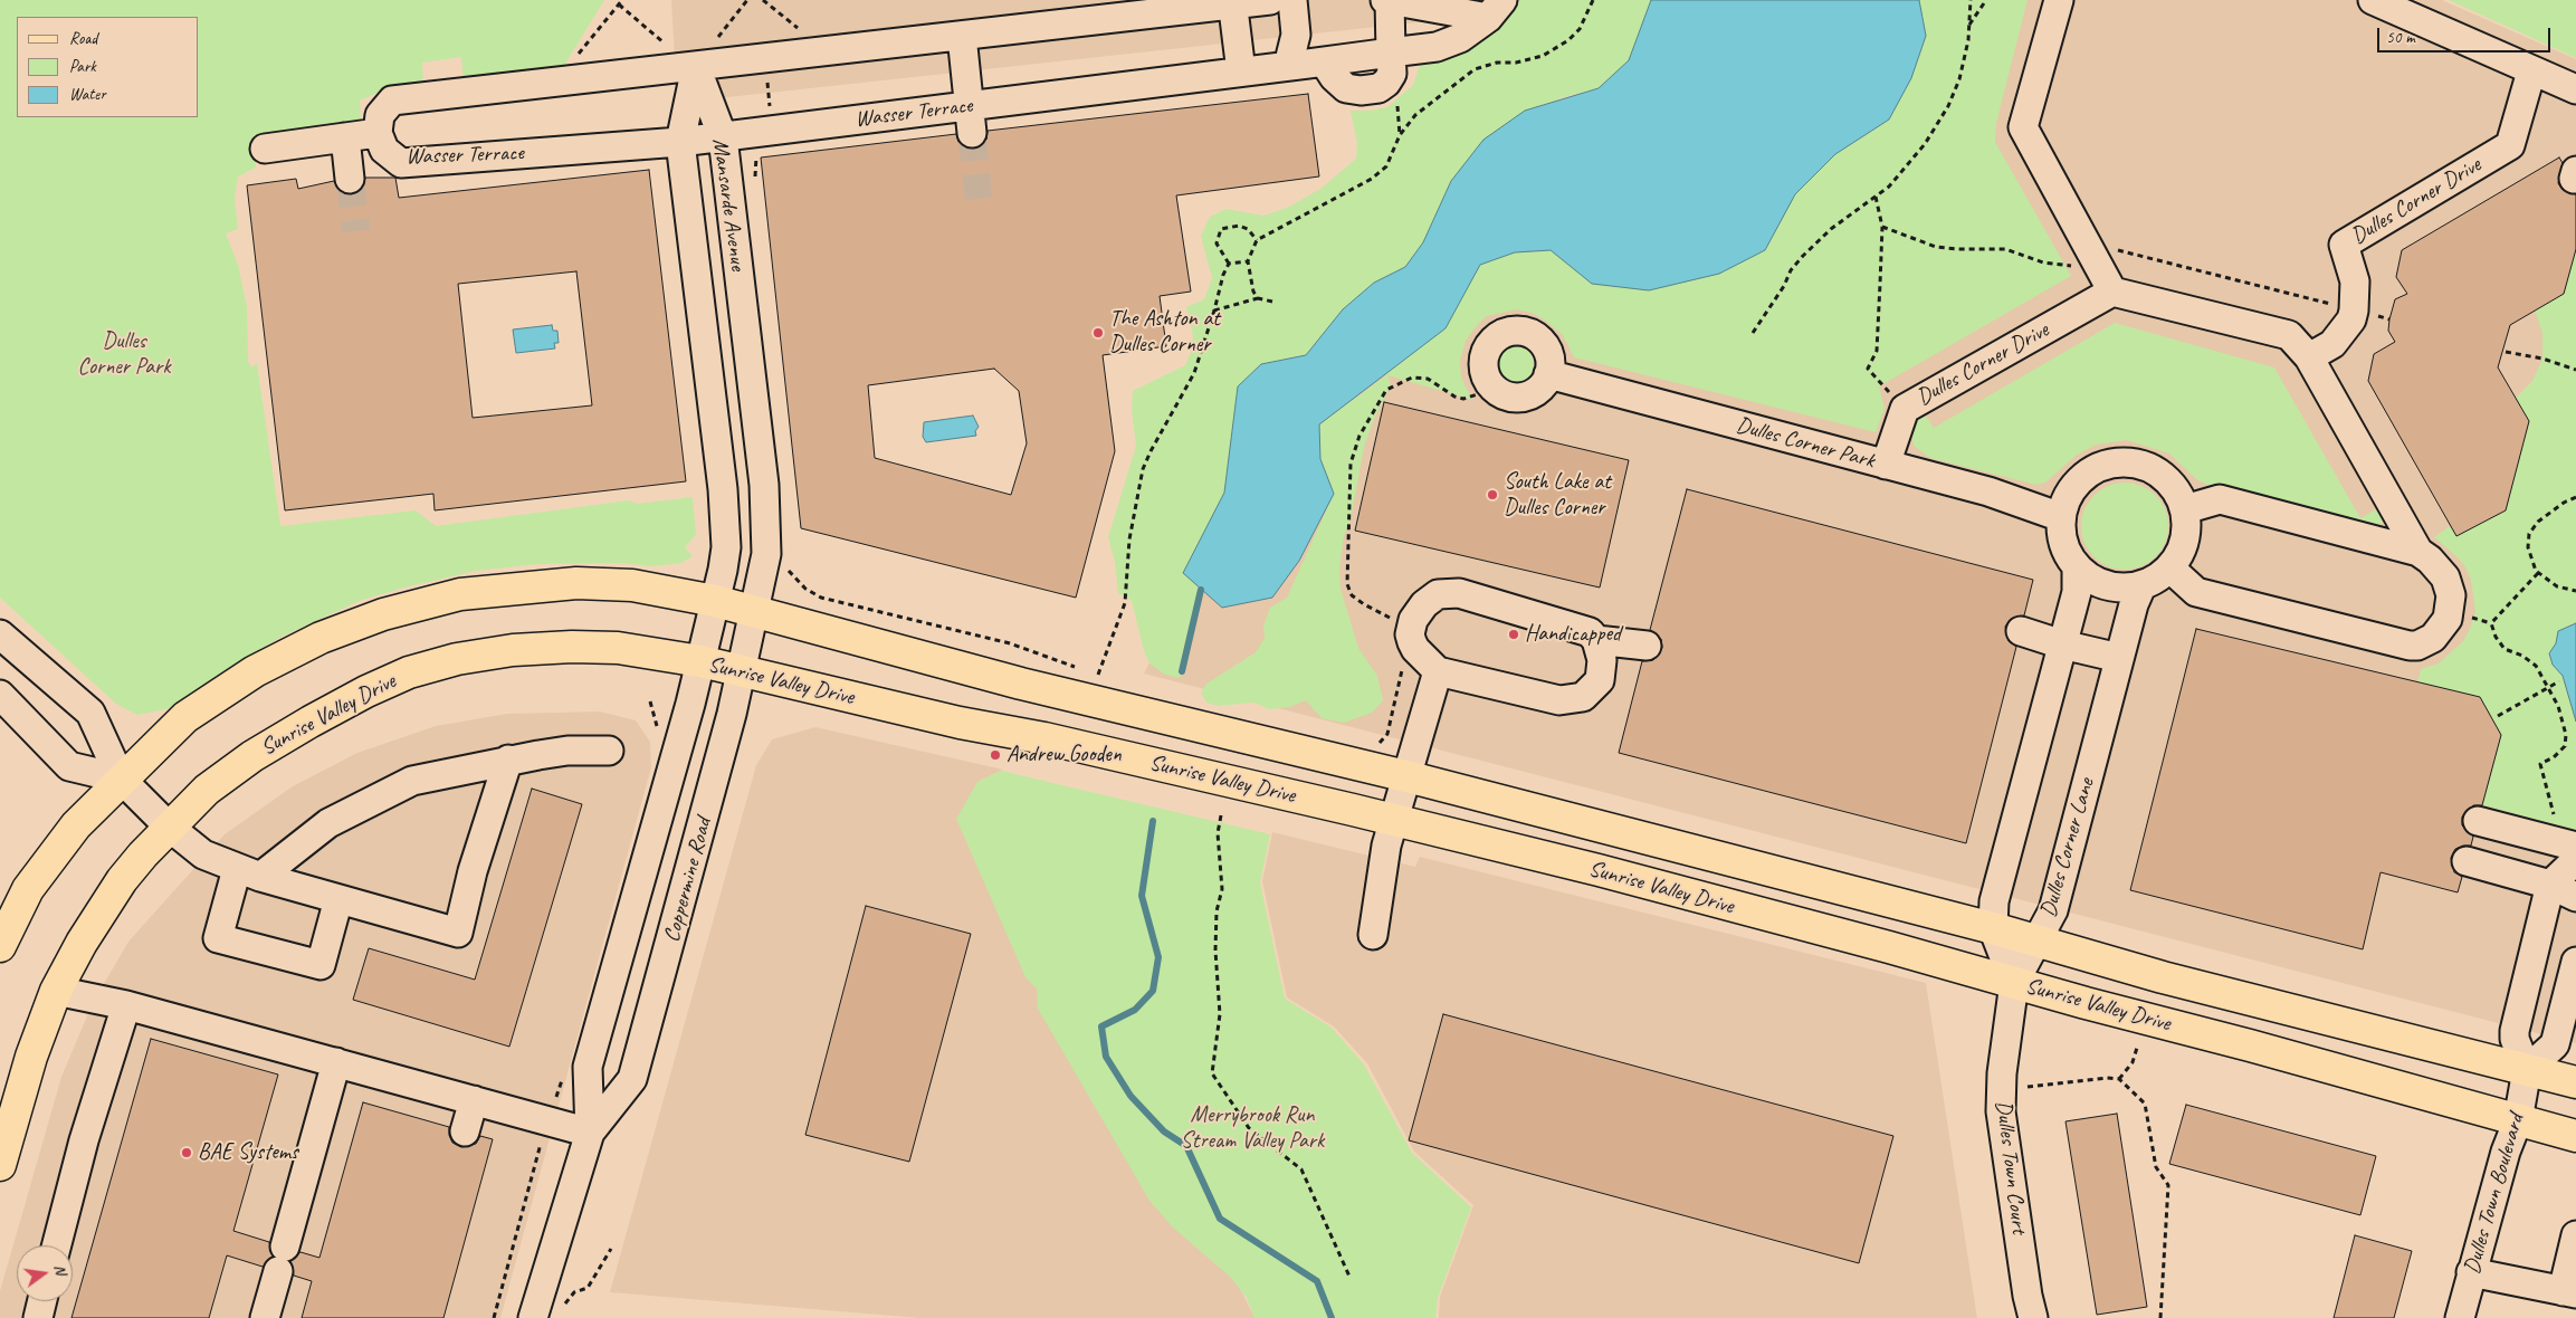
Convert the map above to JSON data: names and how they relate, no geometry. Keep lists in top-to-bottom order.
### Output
{
  "streets": {
    "main road": ["Sunrise Valley Drive"],
    "street": [
      "Wasser Terrace",
      "Dulles Corner Drive",
      "Mansarde Avenue",
      "Dulles Corner Park",
      "Dulles Corner Lane",
      "Coppermine Road",
      "Dulles Town Court",
      "Dulles Town Boulevard"
    ]
  },
  "crossings": [
    ["Wasser Terrace", "Mansarde Avenue"],
    ["Dulles Corner Drive", "Dulles Corner Park"],
    ["Mansarde Avenue", "Sunrise Valley Drive"],
    ["Mansarde Avenue", "Coppermine Road"],
    ["Dulles Corner Park", "Dulles Corner Lane"],
    ["Sunrise Valley Drive", "Dulles Corner Lane"],
    ["Sunrise Valley Drive", "Coppermine Road"],
    ["Sunrise Valley Drive", "Dulles Town Court"],
    ["Sunrise Valley Drive", "Dulles Town Boulevard"],
    ["Dulles Corner Lane", "Dulles Town Court"]
  ],
  "parks": ["Dulles Corner Park", "Merrybrook Run Stream Valley Park"],
  "places": [
    "The Ashton at Dulles Corner",
    "South Lake at Dulles Corner",
    "Handicapped",
    "Andrew Gooden",
    "BAE Systems"
  ],
  "legend": ["Road", "Park", "Water"],
  "scale_bar": "50 m",
  "north": "right"
}
